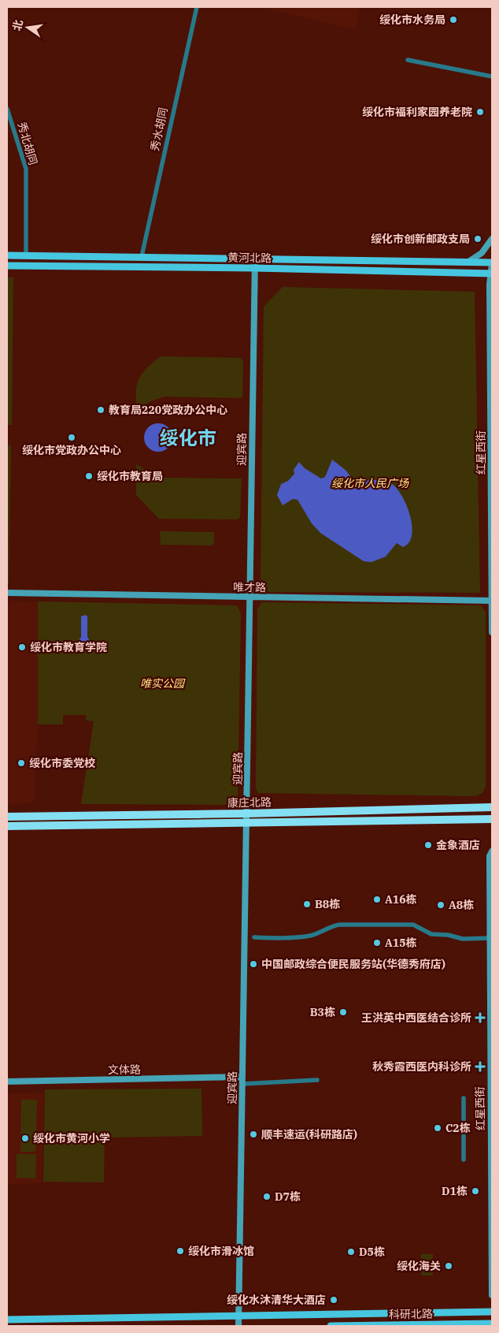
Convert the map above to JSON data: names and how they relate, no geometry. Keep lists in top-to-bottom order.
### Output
{
  "streets": {
    "highway": ["康庄北路"],
    "main road": [
      "黄河北路",
      "迎宾路",
      "红星西街",
      "唯才路",
      "文体路",
      "科研北路"
    ],
    "street": ["秀水胡同", "秀北胡同"]
  },
  "crossings": [
    ["秀水胡同", "黄河北路"],
    ["秀北胡同", "黄河北路"],
    ["黄河北路", "迎宾路"],
    ["黄河北路", "红星西街"],
    ["迎宾路", "唯才路"],
    ["迎宾路", "康庄北路"],
    ["迎宾路", "文体路"],
    ["红星西街", "唯才路"]
  ],
  "districts": ["绥化市"],
  "parks": ["绥化市人民广场", "唯实公园"],
  "places": {
    "other": [
      "绥化市水务局",
      "绥化市福利家园养老院",
      "绥化市创新邮政支局",
      "教育局220党政办公中心",
      "绥化市党政办公中心",
      "绥化市教育局",
      "绥化市教育学院",
      "绥化市委党校",
      "金象酒店",
      "A16栋",
      "B8栋",
      "A8栋",
      "A15栋",
      "中国邮政综合便民服务站(华德秀府店)",
      "B3栋",
      "C2栋",
      "顺丰速运(科研路店)",
      "绥化市黄河小学",
      "D1栋",
      "D7栋",
      "绥化市滑冰馆",
      "D5栋",
      "绥化海关",
      "绥化水沐清华大酒店"
    ],
    "health": ["王洪英中西医结合诊所", "秋秀霞西医内科诊所"]
  },
  "north": "left"
}
